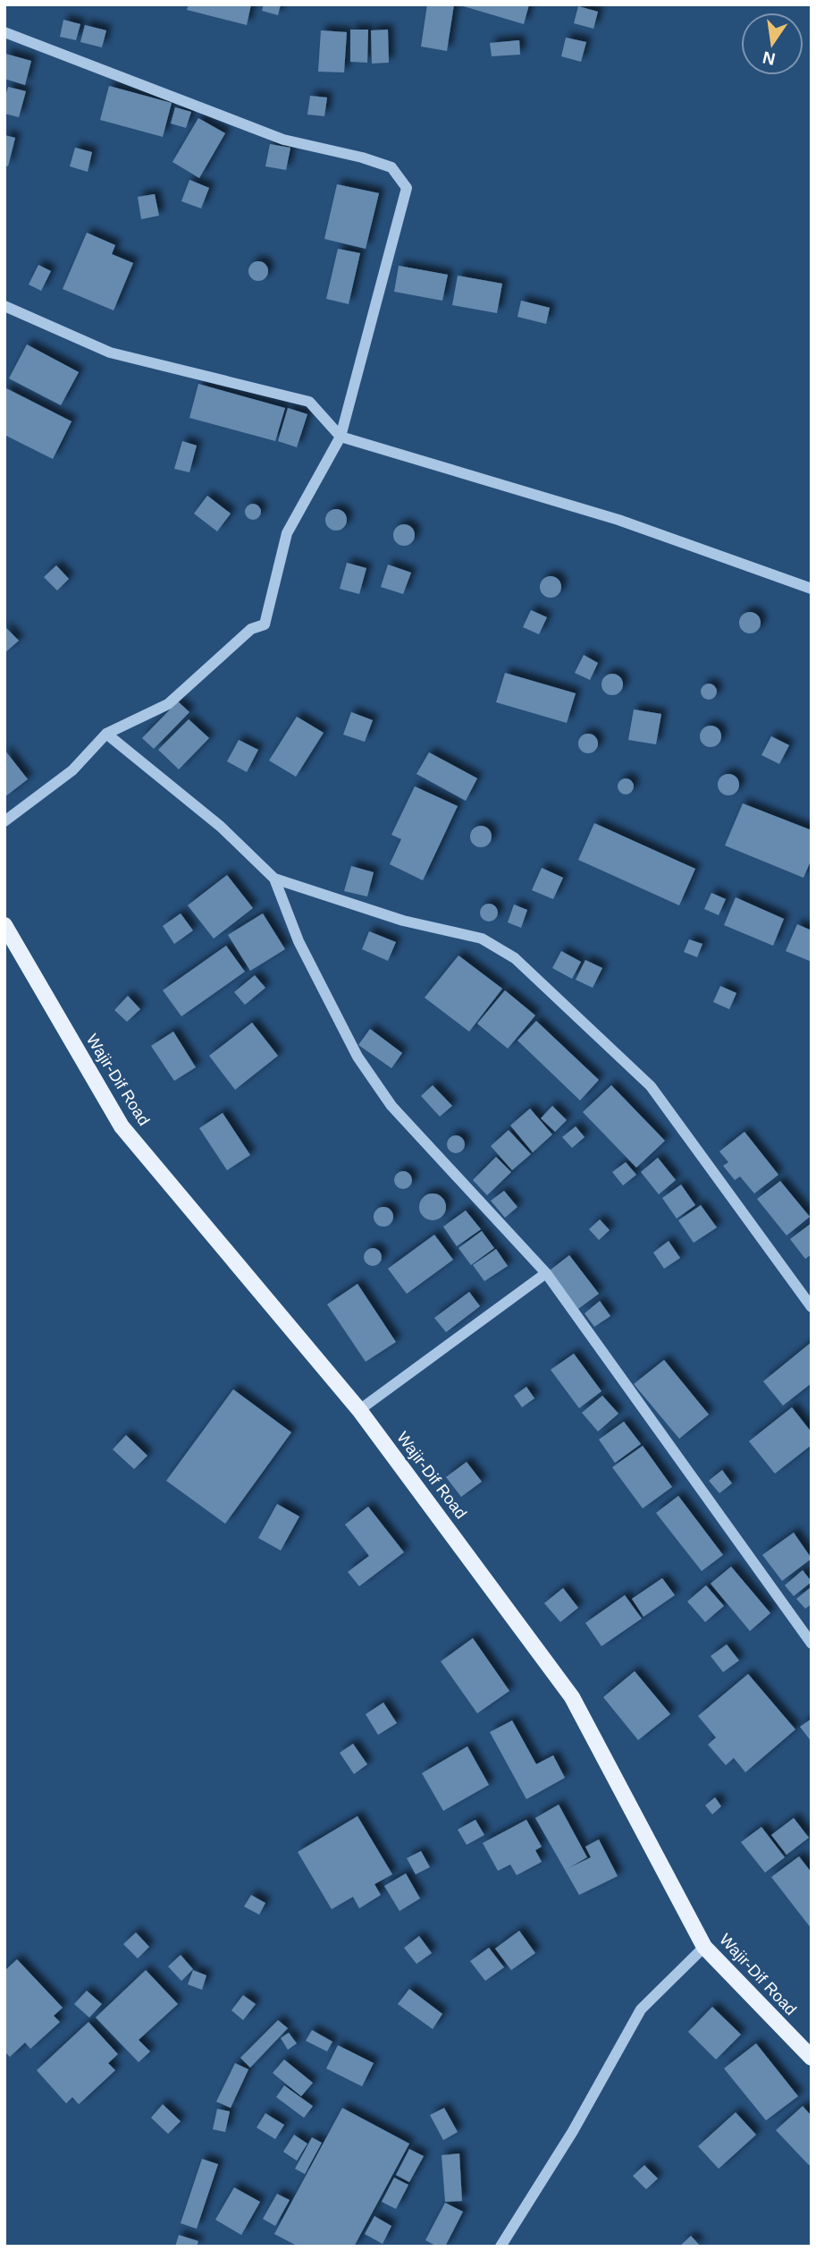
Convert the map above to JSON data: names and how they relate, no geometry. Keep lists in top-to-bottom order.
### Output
{
  "streets": {
    "main road": ["Wajir-Dif Road"]
  },
  "north": "bottom"
}
